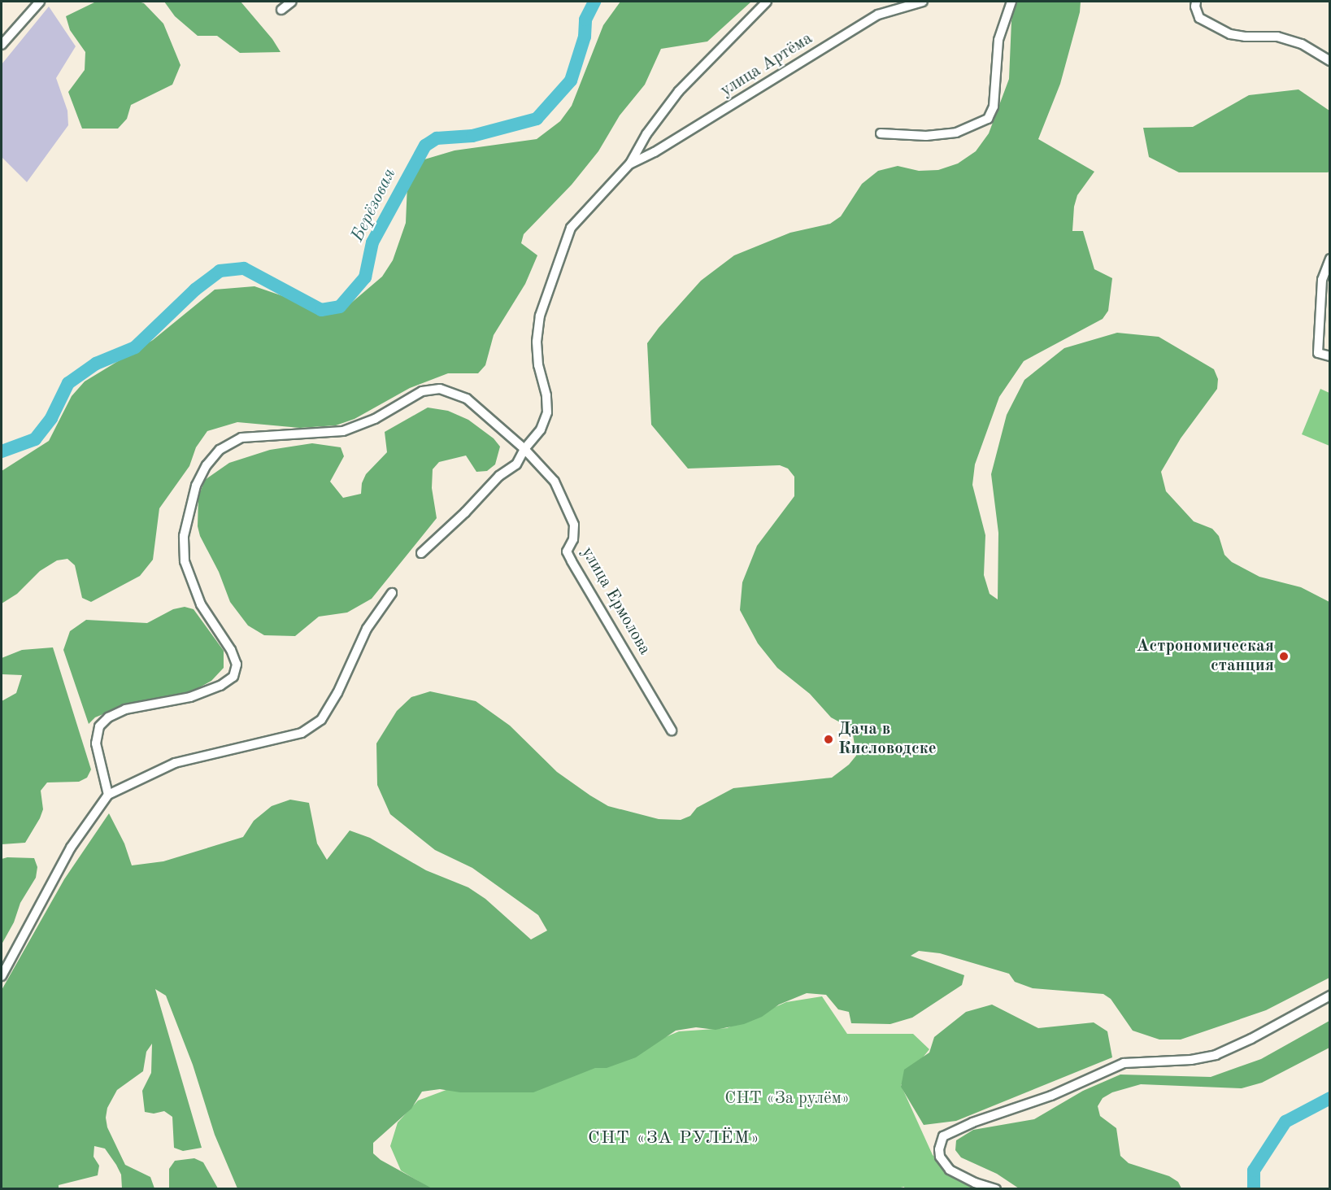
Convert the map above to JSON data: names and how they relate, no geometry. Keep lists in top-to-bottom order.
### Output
{
  "streets": {
    "street": ["улица Артёма", "улица Ермолова"]
  },
  "districts": ["СНТ «ЗА РУЛЁМ»"],
  "water": ["Берёзовая"],
  "parks": ["СНТ «За рулём»"],
  "places": ["Астрономическая станция", "Дача в Кисловодске"]
}
